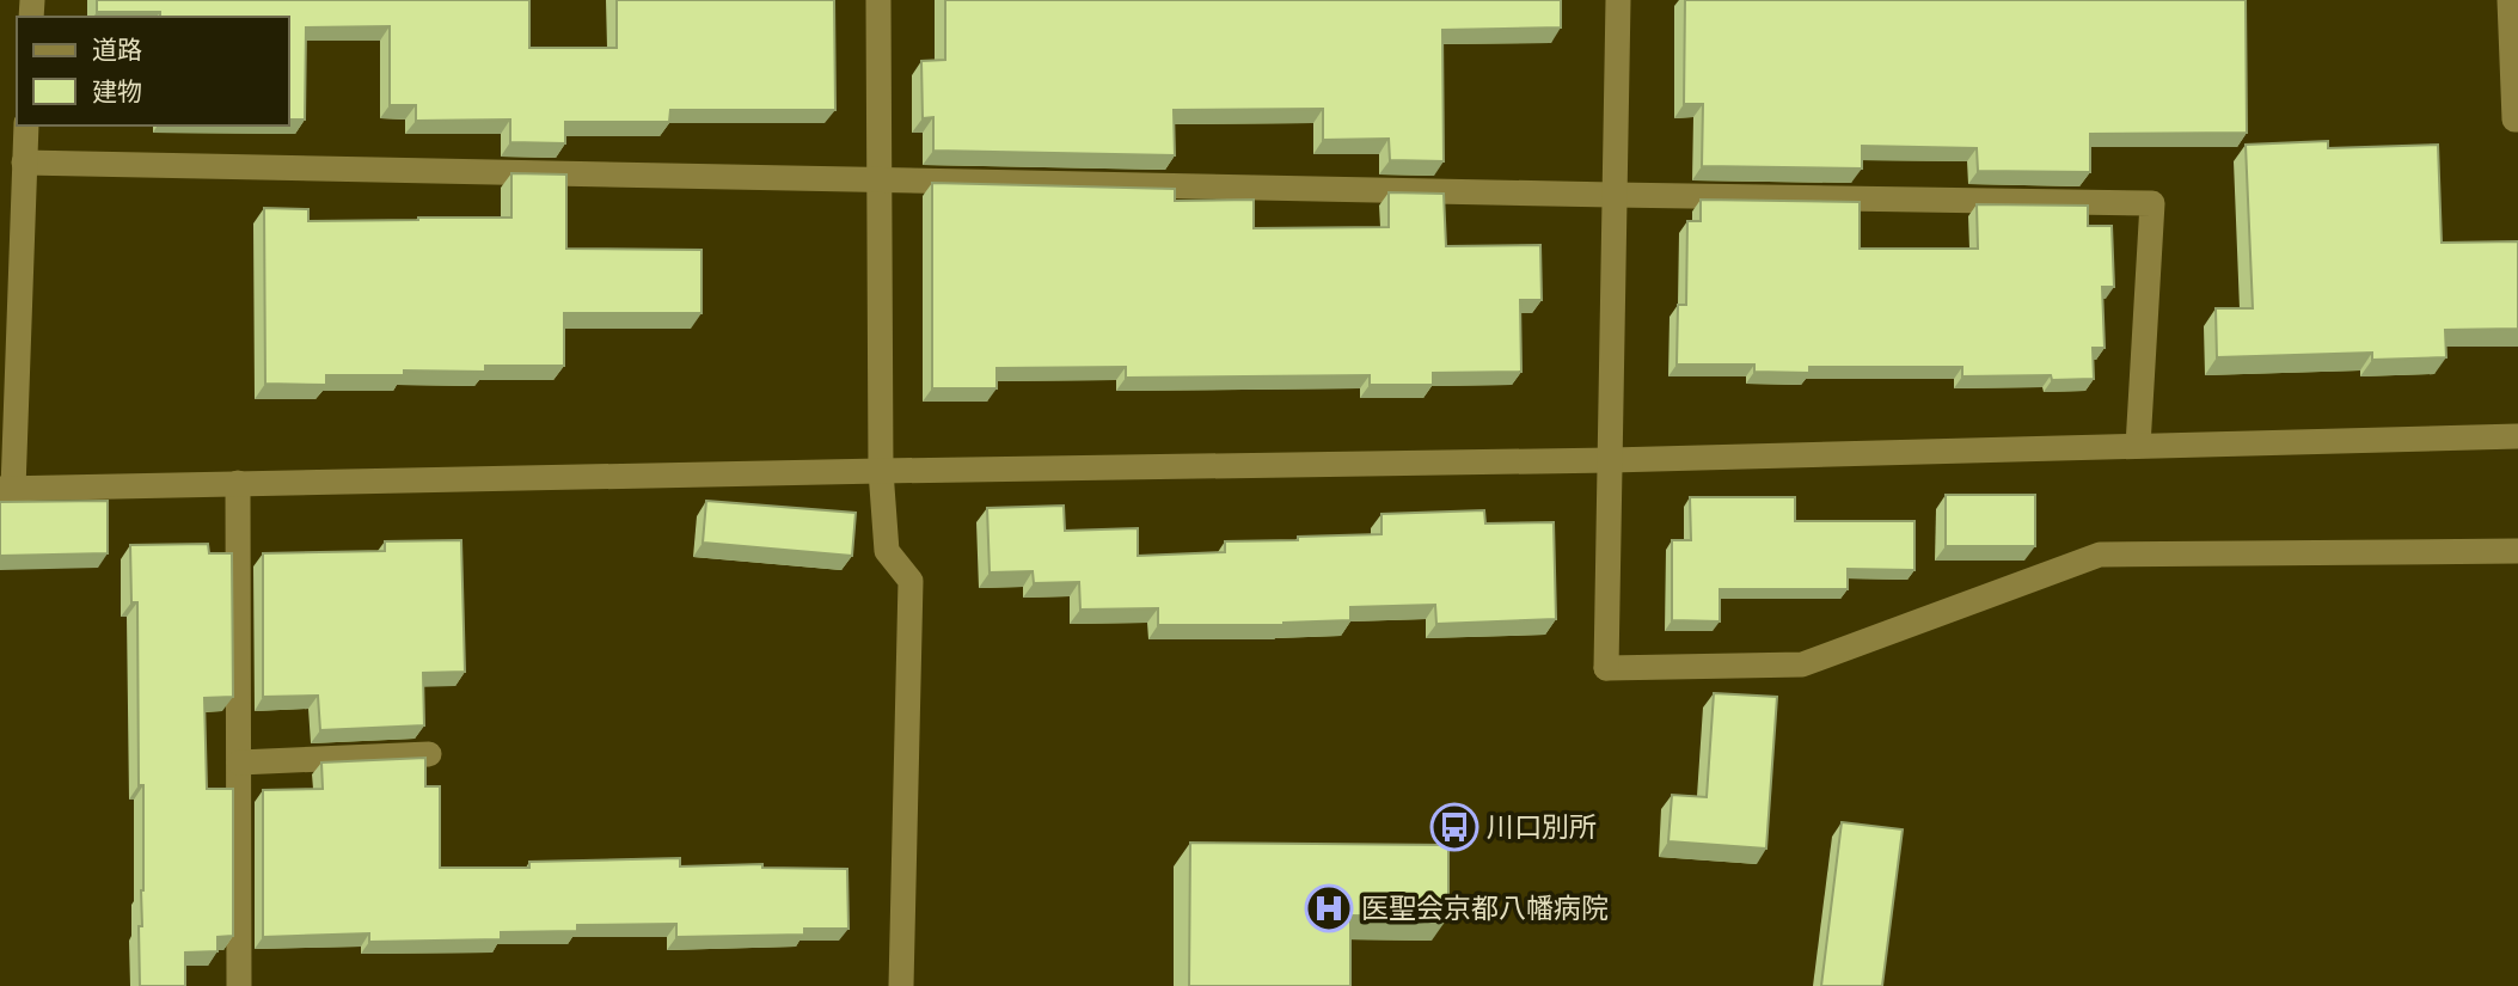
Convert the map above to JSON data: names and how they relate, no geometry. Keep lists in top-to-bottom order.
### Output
{
  "places": {
    "bus stop": ["川口別所"],
    "hospital": ["医聖会京都八幡病院"]
  },
  "legend": ["道路", "建物"]
}
